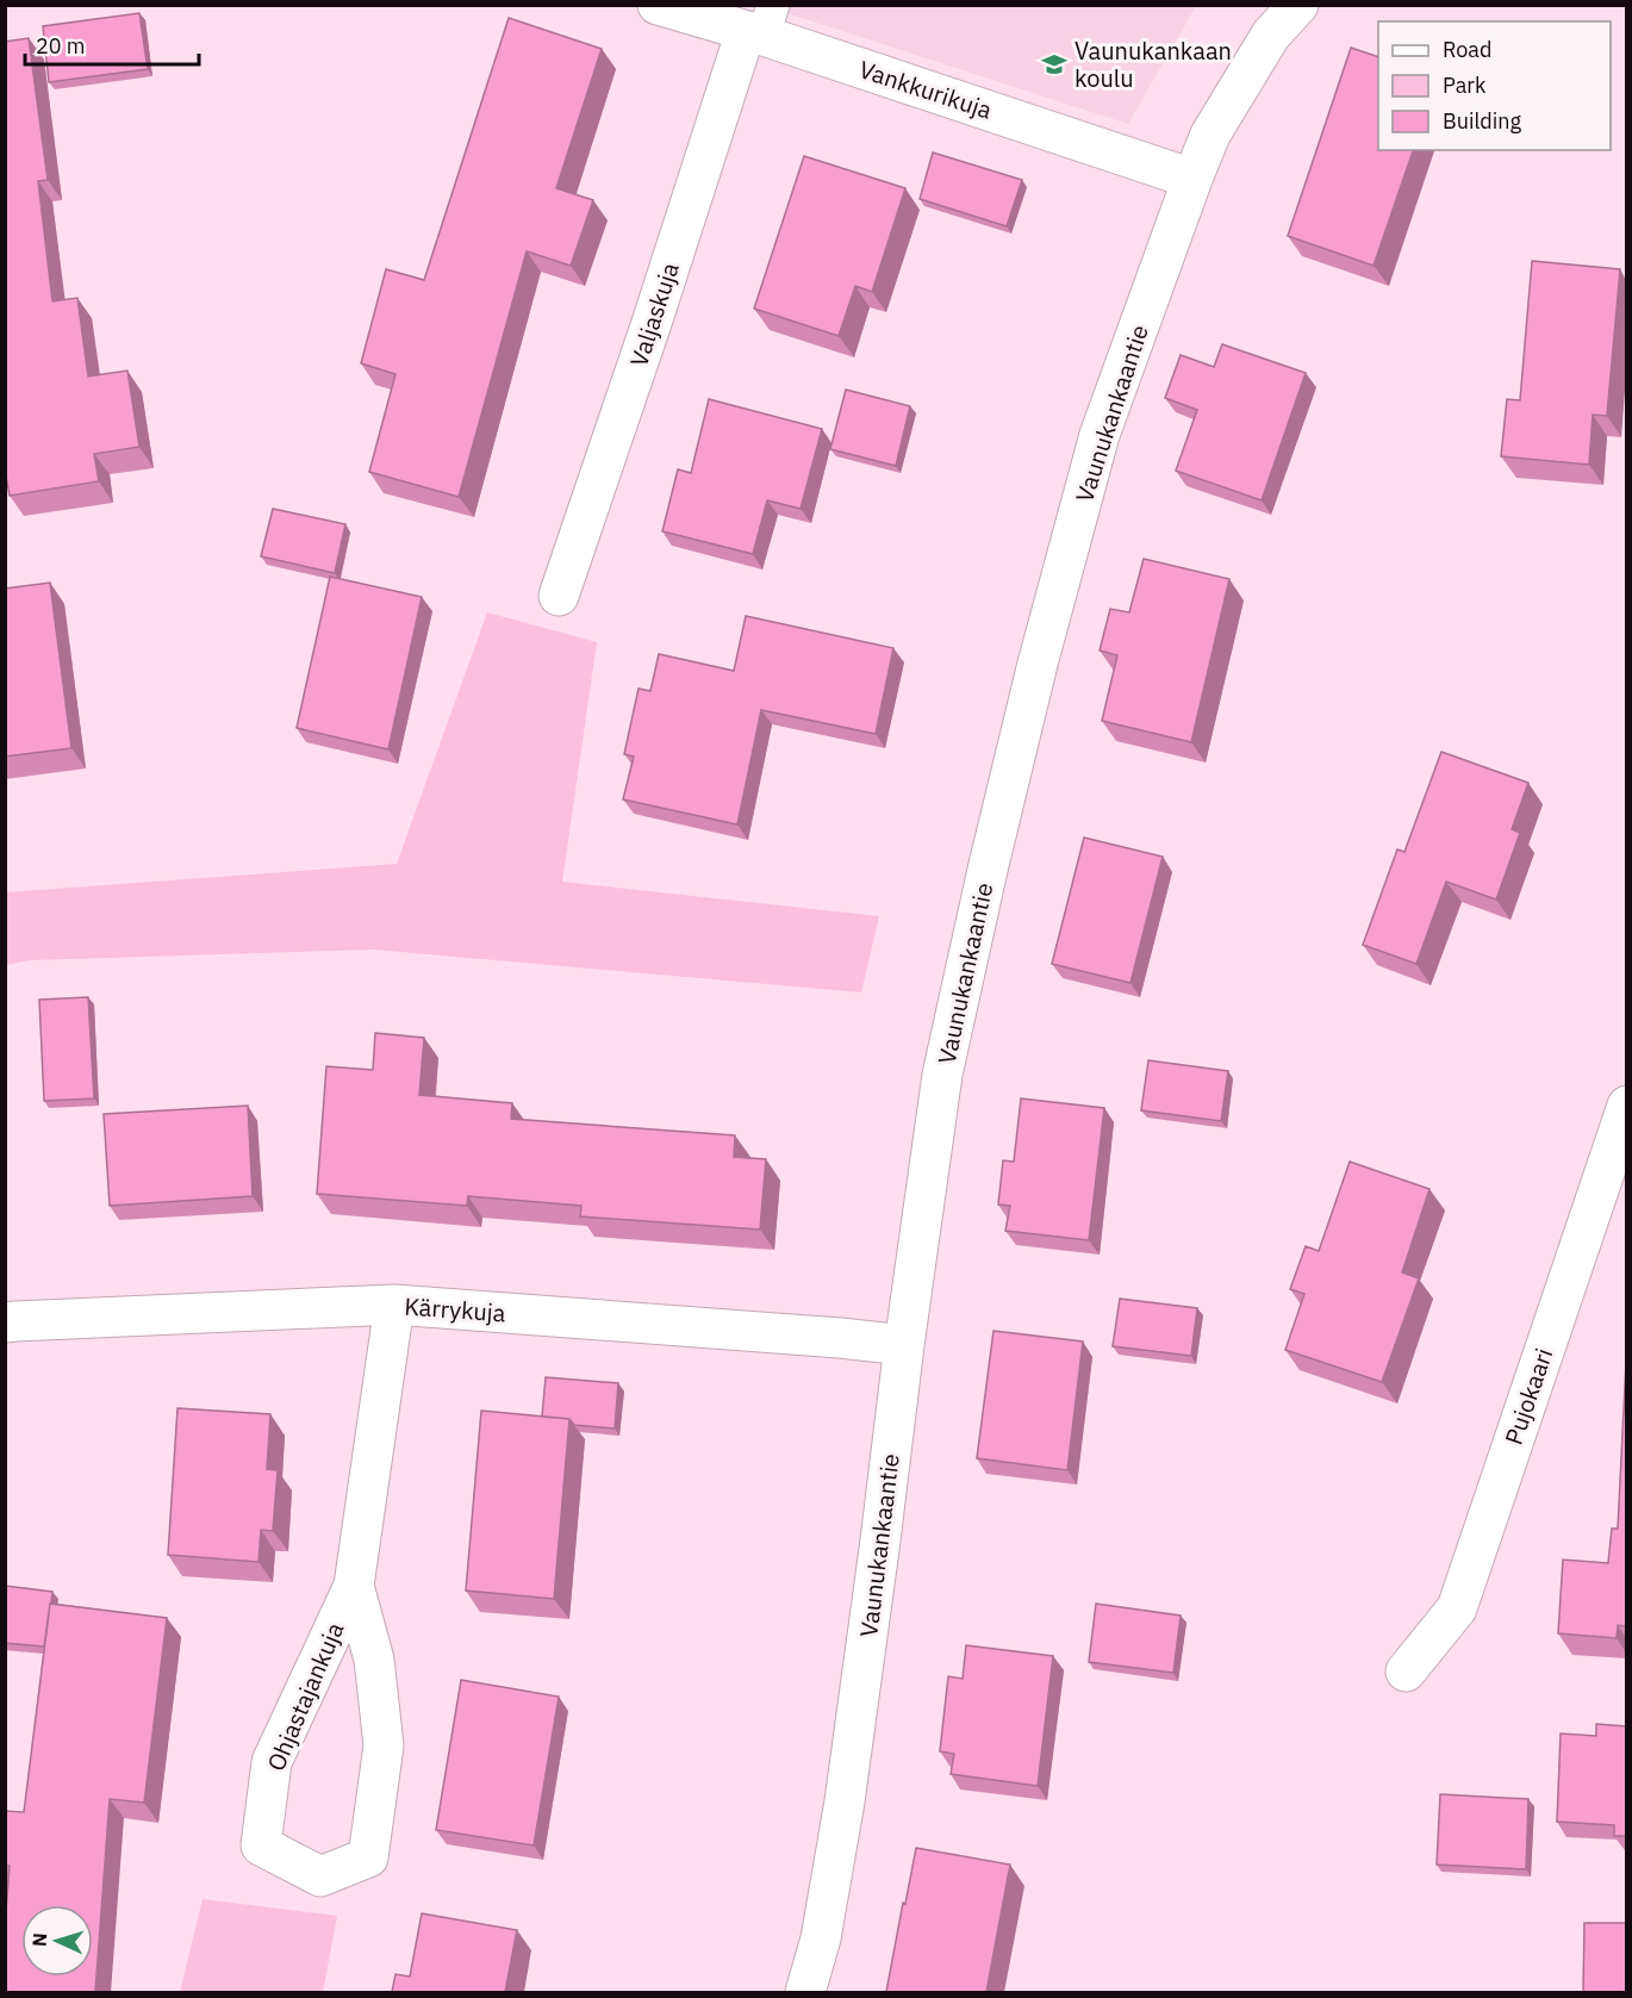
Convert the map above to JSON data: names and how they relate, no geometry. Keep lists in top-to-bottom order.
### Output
{
  "streets": {
    "street": [
      "Vankkurikuja",
      "Valjaskuja",
      "Vaunukankaantie",
      "Kärrykuja",
      "Pujokaari",
      "Ohjastajankuja"
    ]
  },
  "crossings": [
    ["Vankkurikuja", "Valjaskuja"],
    ["Vankkurikuja", "Vaunukankaantie"],
    ["Vaunukankaantie", "Kärrykuja"],
    ["Kärrykuja", "Ohjastajankuja"]
  ],
  "places": {
    "school or university": ["Vaunukankaan koulu"]
  },
  "legend": ["Road", "Park", "Building"],
  "scale_bar": "20 m",
  "north": "left"
}
